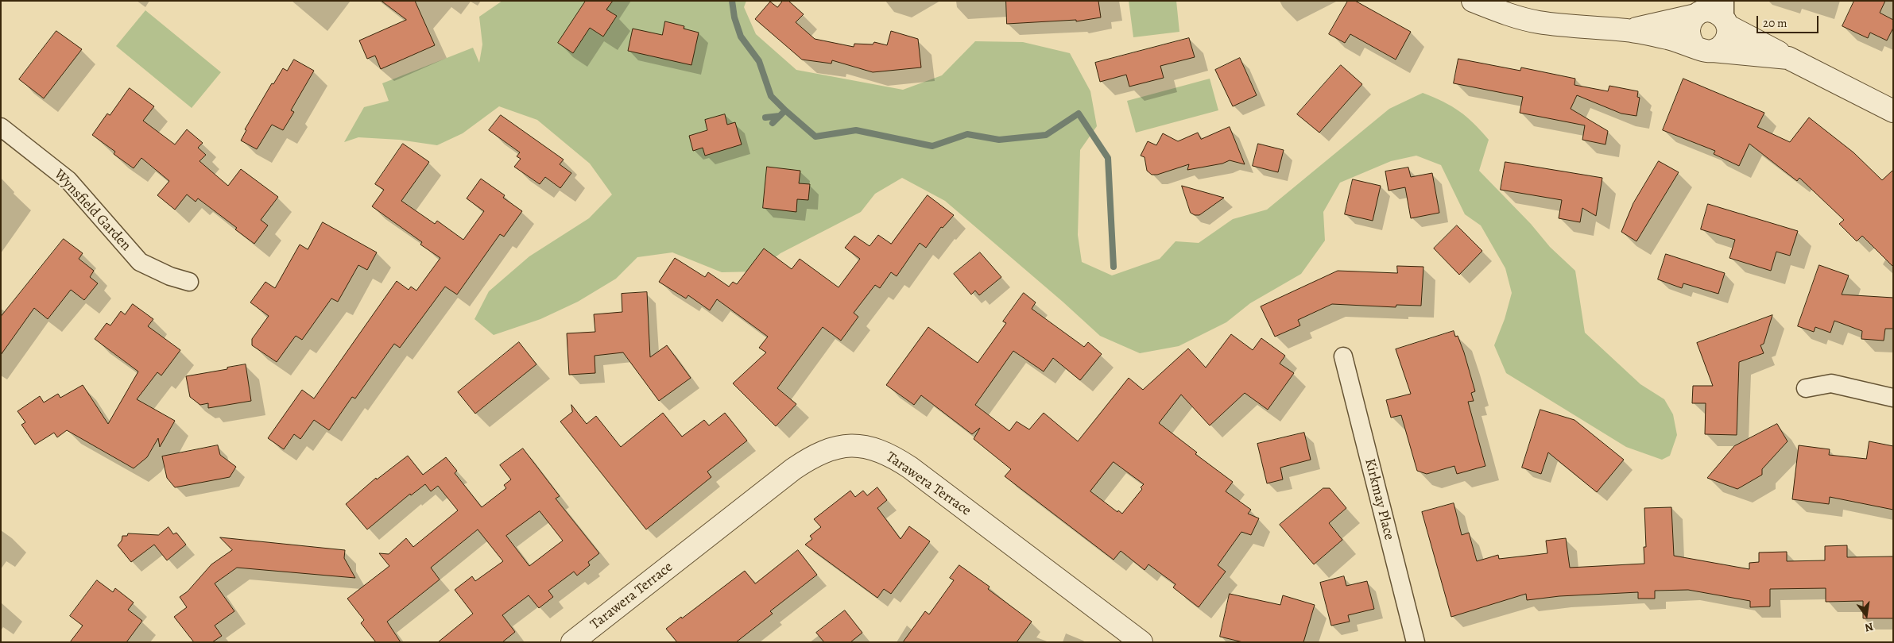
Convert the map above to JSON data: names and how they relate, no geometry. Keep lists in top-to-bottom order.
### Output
{
  "streets": {
    "street": ["Wynsfield Garden", "Tarawera Terrace", "Kirkmay Place"]
  },
  "scale_bar": "20 m",
  "north": "bottom"
}
